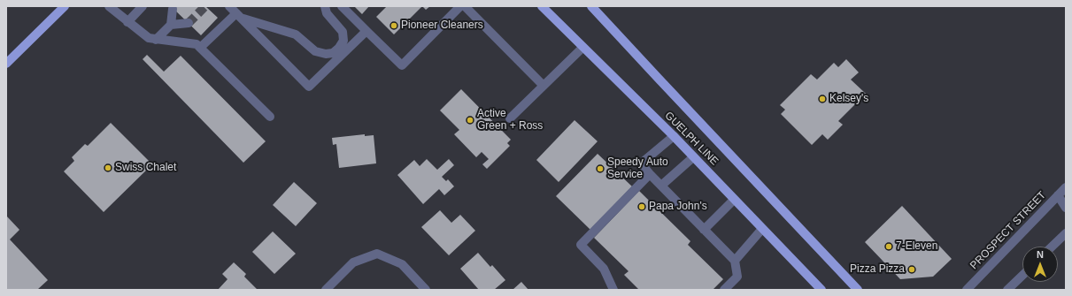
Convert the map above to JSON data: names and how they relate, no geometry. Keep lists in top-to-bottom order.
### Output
{
  "streets": {
    "main road": ["GUELPH LINE"],
    "street": ["PROSPECT STREET"]
  },
  "places": [
    "Pioneer Cleaners",
    "Kelsey's",
    "Active Green + Ross",
    "Swiss Chalet",
    "Speedy Auto Service",
    "Papa John's",
    "7-Eleven",
    "Pizza Pizza"
  ],
  "north": "top"
}
